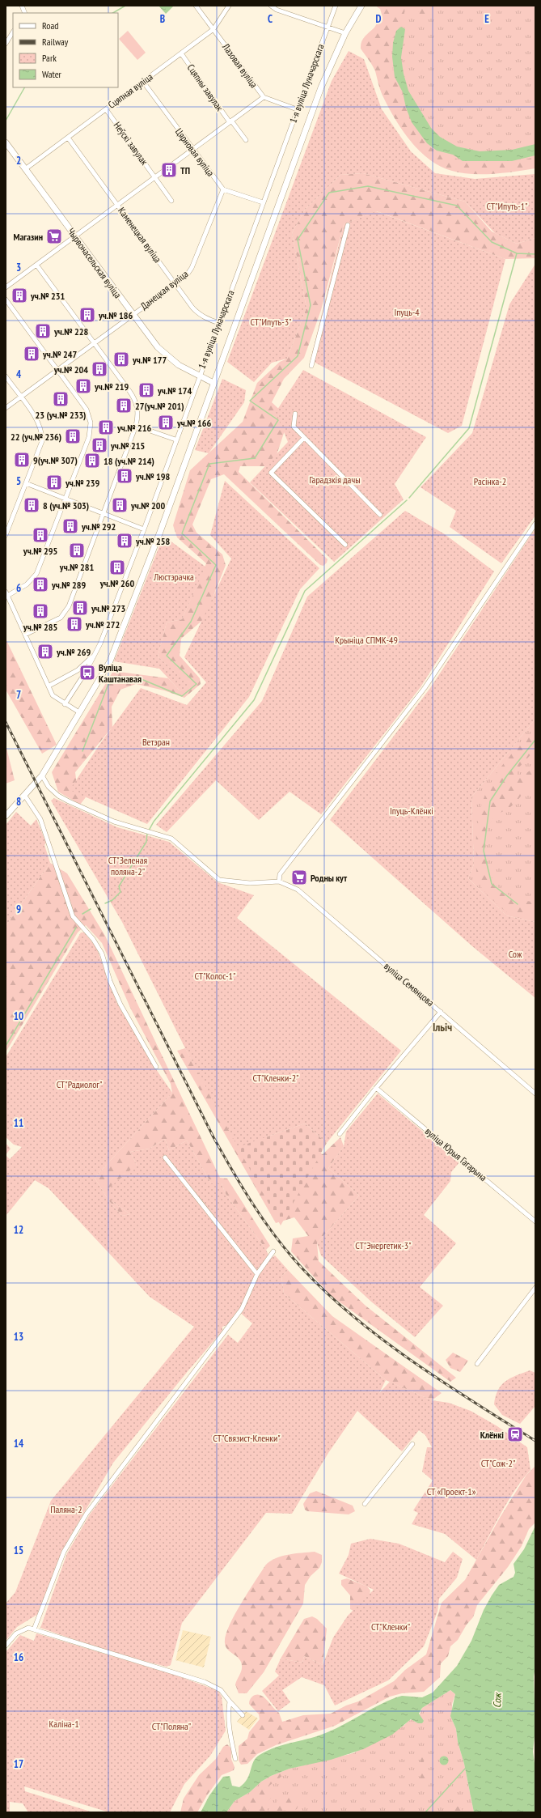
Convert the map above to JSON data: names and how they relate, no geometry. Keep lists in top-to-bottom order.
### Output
{
  "streets": {
    "street": [
      "Лазовая вуліца",
      "1-я вуліца Луначарскага",
      "Сцяпны завулак",
      "Сцяпная вуліца",
      "Неўскі завулак",
      "Цярновая вуліца",
      "Каменецкая вуліца",
      "Чырвонасельская вуліца",
      "Данецкая вуліца",
      "вуліца Семянцова",
      "вуліца Юрыя Гагарына"
    ]
  },
  "crossings": [
    ["Лазовая вуліца", "1-я вуліца Луначарскага"],
    ["Лазовая вуліца", "Сцяпная вуліца"],
    ["1-я вуліца Луначарскага", "Каменецкая вуліца"],
    ["1-я вуліца Луначарскага", "Чырвонасельская вуліца"],
    ["Сцяпны завулак", "Сцяпная вуліца"],
    ["Сцяпная вуліца", "Неўскі завулак"],
    ["Сцяпная вуліца", "Цярновая вуліца"],
    ["Сцяпная вуліца", "Каменецкая вуліца"],
    ["Сцяпная вуліца", "Чырвонасельская вуліца"],
    ["Цярновая вуліца", "Данецкая вуліца"],
    ["Каменецкая вуліца", "Данецкая вуліца"],
    ["Чырвонасельская вуліца", "Данецкая вуліца"]
  ],
  "districts": ["Ільіч"],
  "water": ["Сож"],
  "parks": [
    "СТ\"Ипуть-1\"",
    "Іпуць-4",
    "СТ\"Ипуть-3\"",
    "Гарадзкія дачы",
    "Расінка-2",
    "Люстэрачка",
    "Крыніца СПМК-49",
    "Ветэран",
    "Іпуць-Клёнкі",
    "СТ\"Зеленая поляна-2\"",
    "Сож",
    "СТ\"Колос-1\"",
    "СТ\"Кленки-2\"",
    "СТ\"Радиолог\"",
    "СТ\"Энергетик-3\"",
    "СТ\"Связист-Кленки\"",
    "СТ\"Сож-2\"",
    "СТ «Проект-1»",
    "Паляна-2",
    "СТ\"Кленки\"",
    "Каліна-1",
    "СТ\"Поляна\""
  ],
  "places": {
    "building": [
      "ТП",
      "уч.№ 231",
      "уч.№ 186",
      "уч.№ 228",
      "уч.№ 247",
      "уч.№ 177",
      "уч.№ 204",
      "уч.№ 219",
      "уч.№ 174",
      "23 (уч.№ 233)",
      "27(уч.№ 201)",
      "уч.№ 166",
      "уч.№ 216",
      "22 (уч.№ 236)",
      "уч.№ 215",
      "9(уч.№ 307)",
      "18 (уч.№ 214)",
      "уч.№ 198",
      "уч.№ 239",
      "8 (уч.№ 303)",
      "уч.№ 200",
      "уч.№ 292",
      "уч.№ 295",
      "уч.№ 258",
      "уч.№ 281",
      "уч.№ 260",
      "уч.№ 289",
      "уч.№ 273",
      "уч.№ 285",
      "уч.№ 272",
      "уч.№ 269"
    ],
    "supermarket": ["Магазин", "Родны кут"],
    "bus stop": ["Вуліца Каштанавая"],
    "station": ["Клёнкі"]
  },
  "legend": [
    "Road",
    "Railway",
    "Park",
    "Water"
  ],
  "grid": {
    "columns": [
      "B",
      "C",
      "D",
      "E"
    ],
    "rows": [
      "2",
      "3",
      "4",
      "5",
      "6",
      "7",
      "8",
      "9",
      "10",
      "11",
      "12",
      "13",
      "14",
      "15",
      "16",
      "17"
    ]
  }
}
